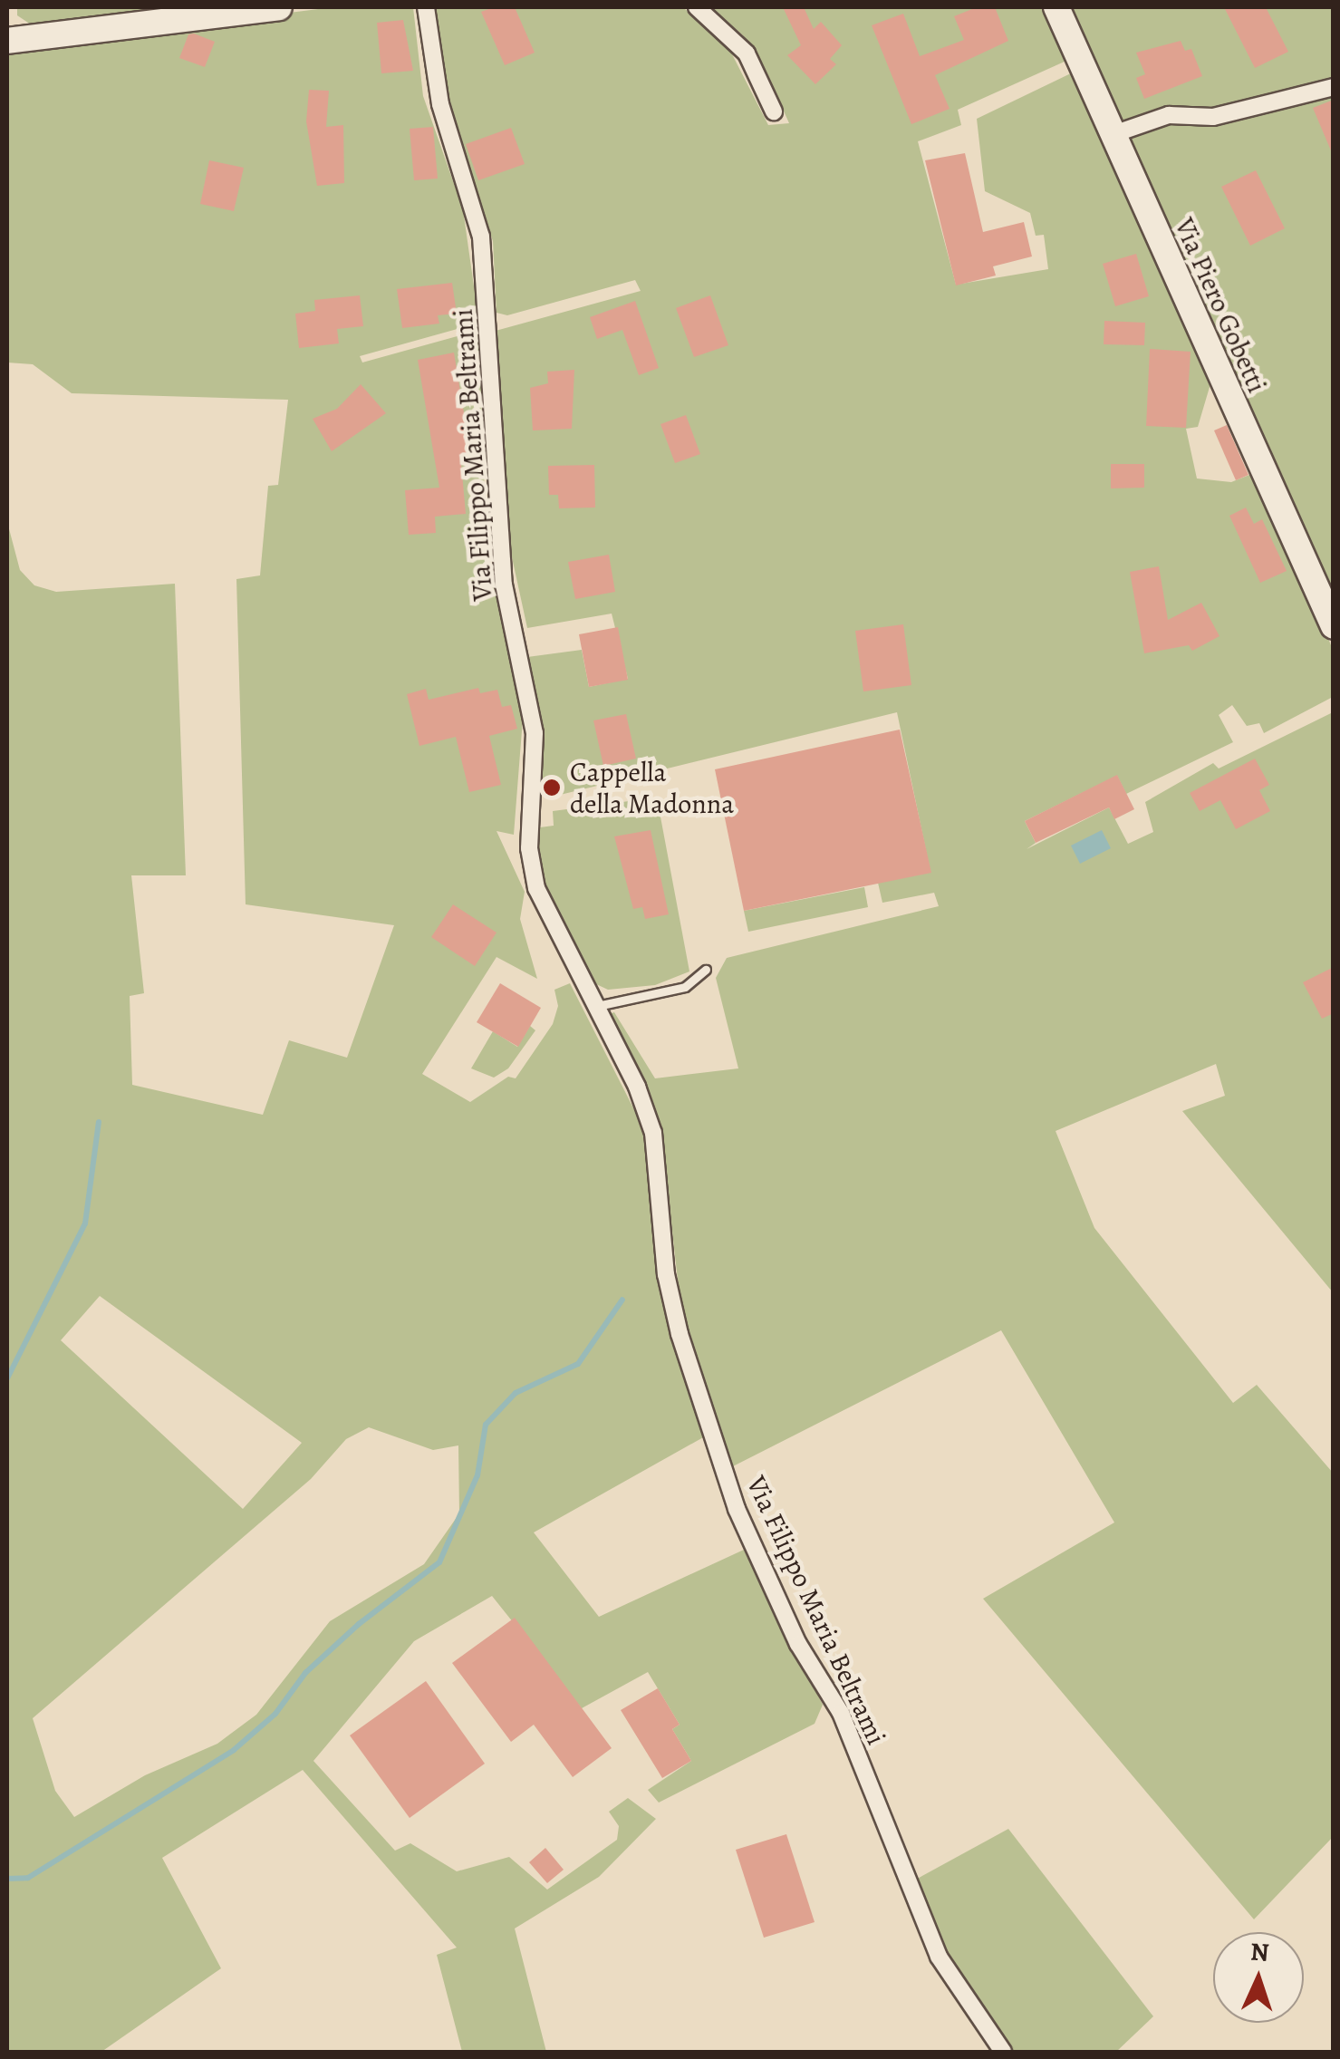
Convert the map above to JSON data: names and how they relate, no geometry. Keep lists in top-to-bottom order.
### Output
{
  "streets": {
    "street": ["Via Piero Gobetti", "Via Filippo Maria Beltrami"]
  },
  "places": ["Cappella della Madonna"],
  "north": "top"
}
